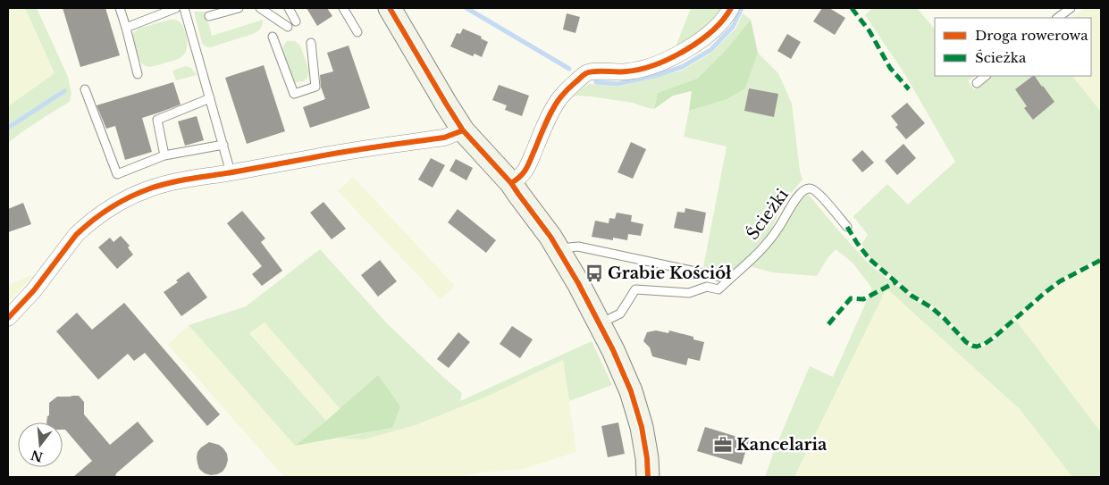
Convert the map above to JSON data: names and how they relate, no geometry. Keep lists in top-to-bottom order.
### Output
{
  "streets": {
    "lane": ["Ścieżki"]
  },
  "places": {
    "bus stop": ["Grabie Kościół"],
    "office": ["Kancelaria"]
  },
  "legend": ["Droga rowerowa", "Ścieżka"],
  "north": "bottom"
}
